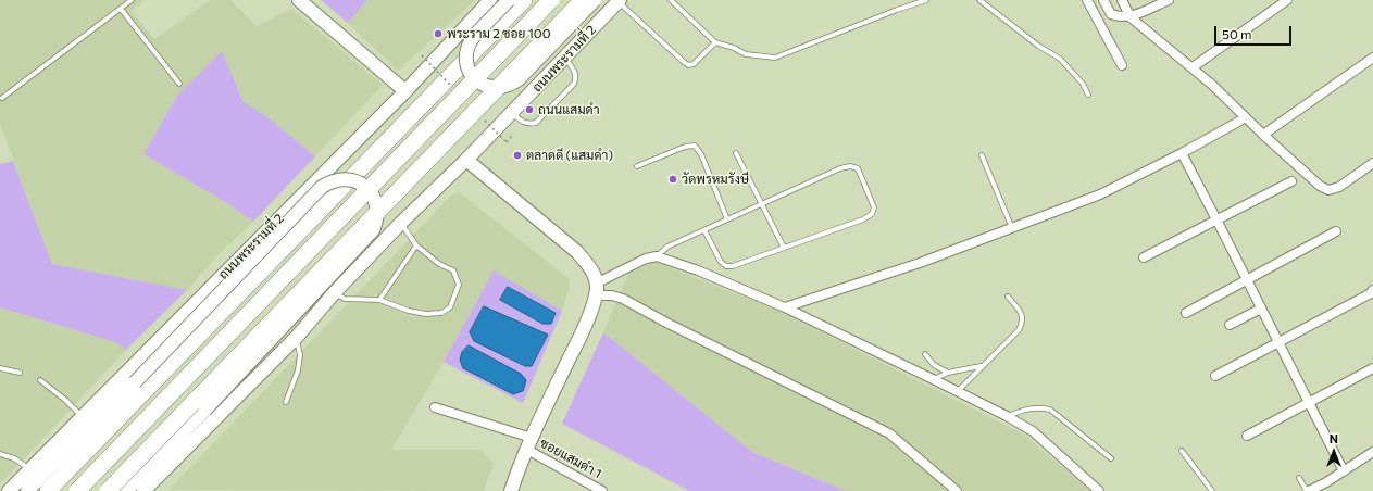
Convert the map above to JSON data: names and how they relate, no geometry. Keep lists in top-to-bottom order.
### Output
{
  "streets": {
    "highway": ["ถนนพระรามที่ 2"],
    "street": ["ซอยแสมดำ 1"]
  },
  "places": [
    "พระราม 2 ซอย 100",
    "ถนนแสมดำ",
    "ตลาดดี (แสมดำ)",
    "วัดพรหมรังษี"
  ],
  "scale_bar": "50 m",
  "north": "top"
}
